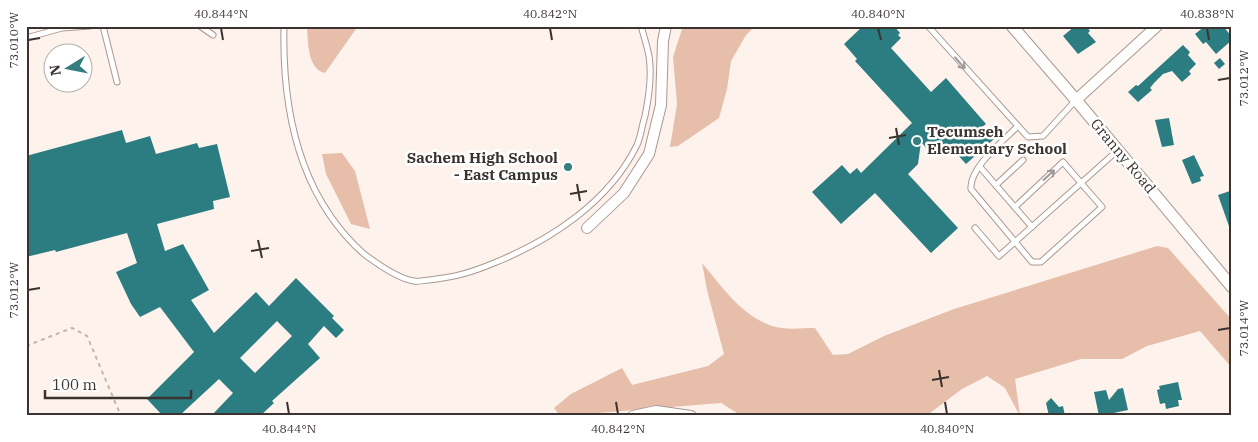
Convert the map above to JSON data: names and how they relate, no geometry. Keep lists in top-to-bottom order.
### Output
{
  "streets": {
    "street": ["Granny Road"]
  },
  "places": ["Tecumseh Elementary School", "Sachem High School - East Campus"],
  "scale_bar": "100 m",
  "north": "left",
  "coordinates": [
    "40.844°N",
    "40.842°N",
    "40.840°N",
    "40.838°N",
    "73.010°W",
    "73.012°W",
    "73.014°W"
  ]
}
